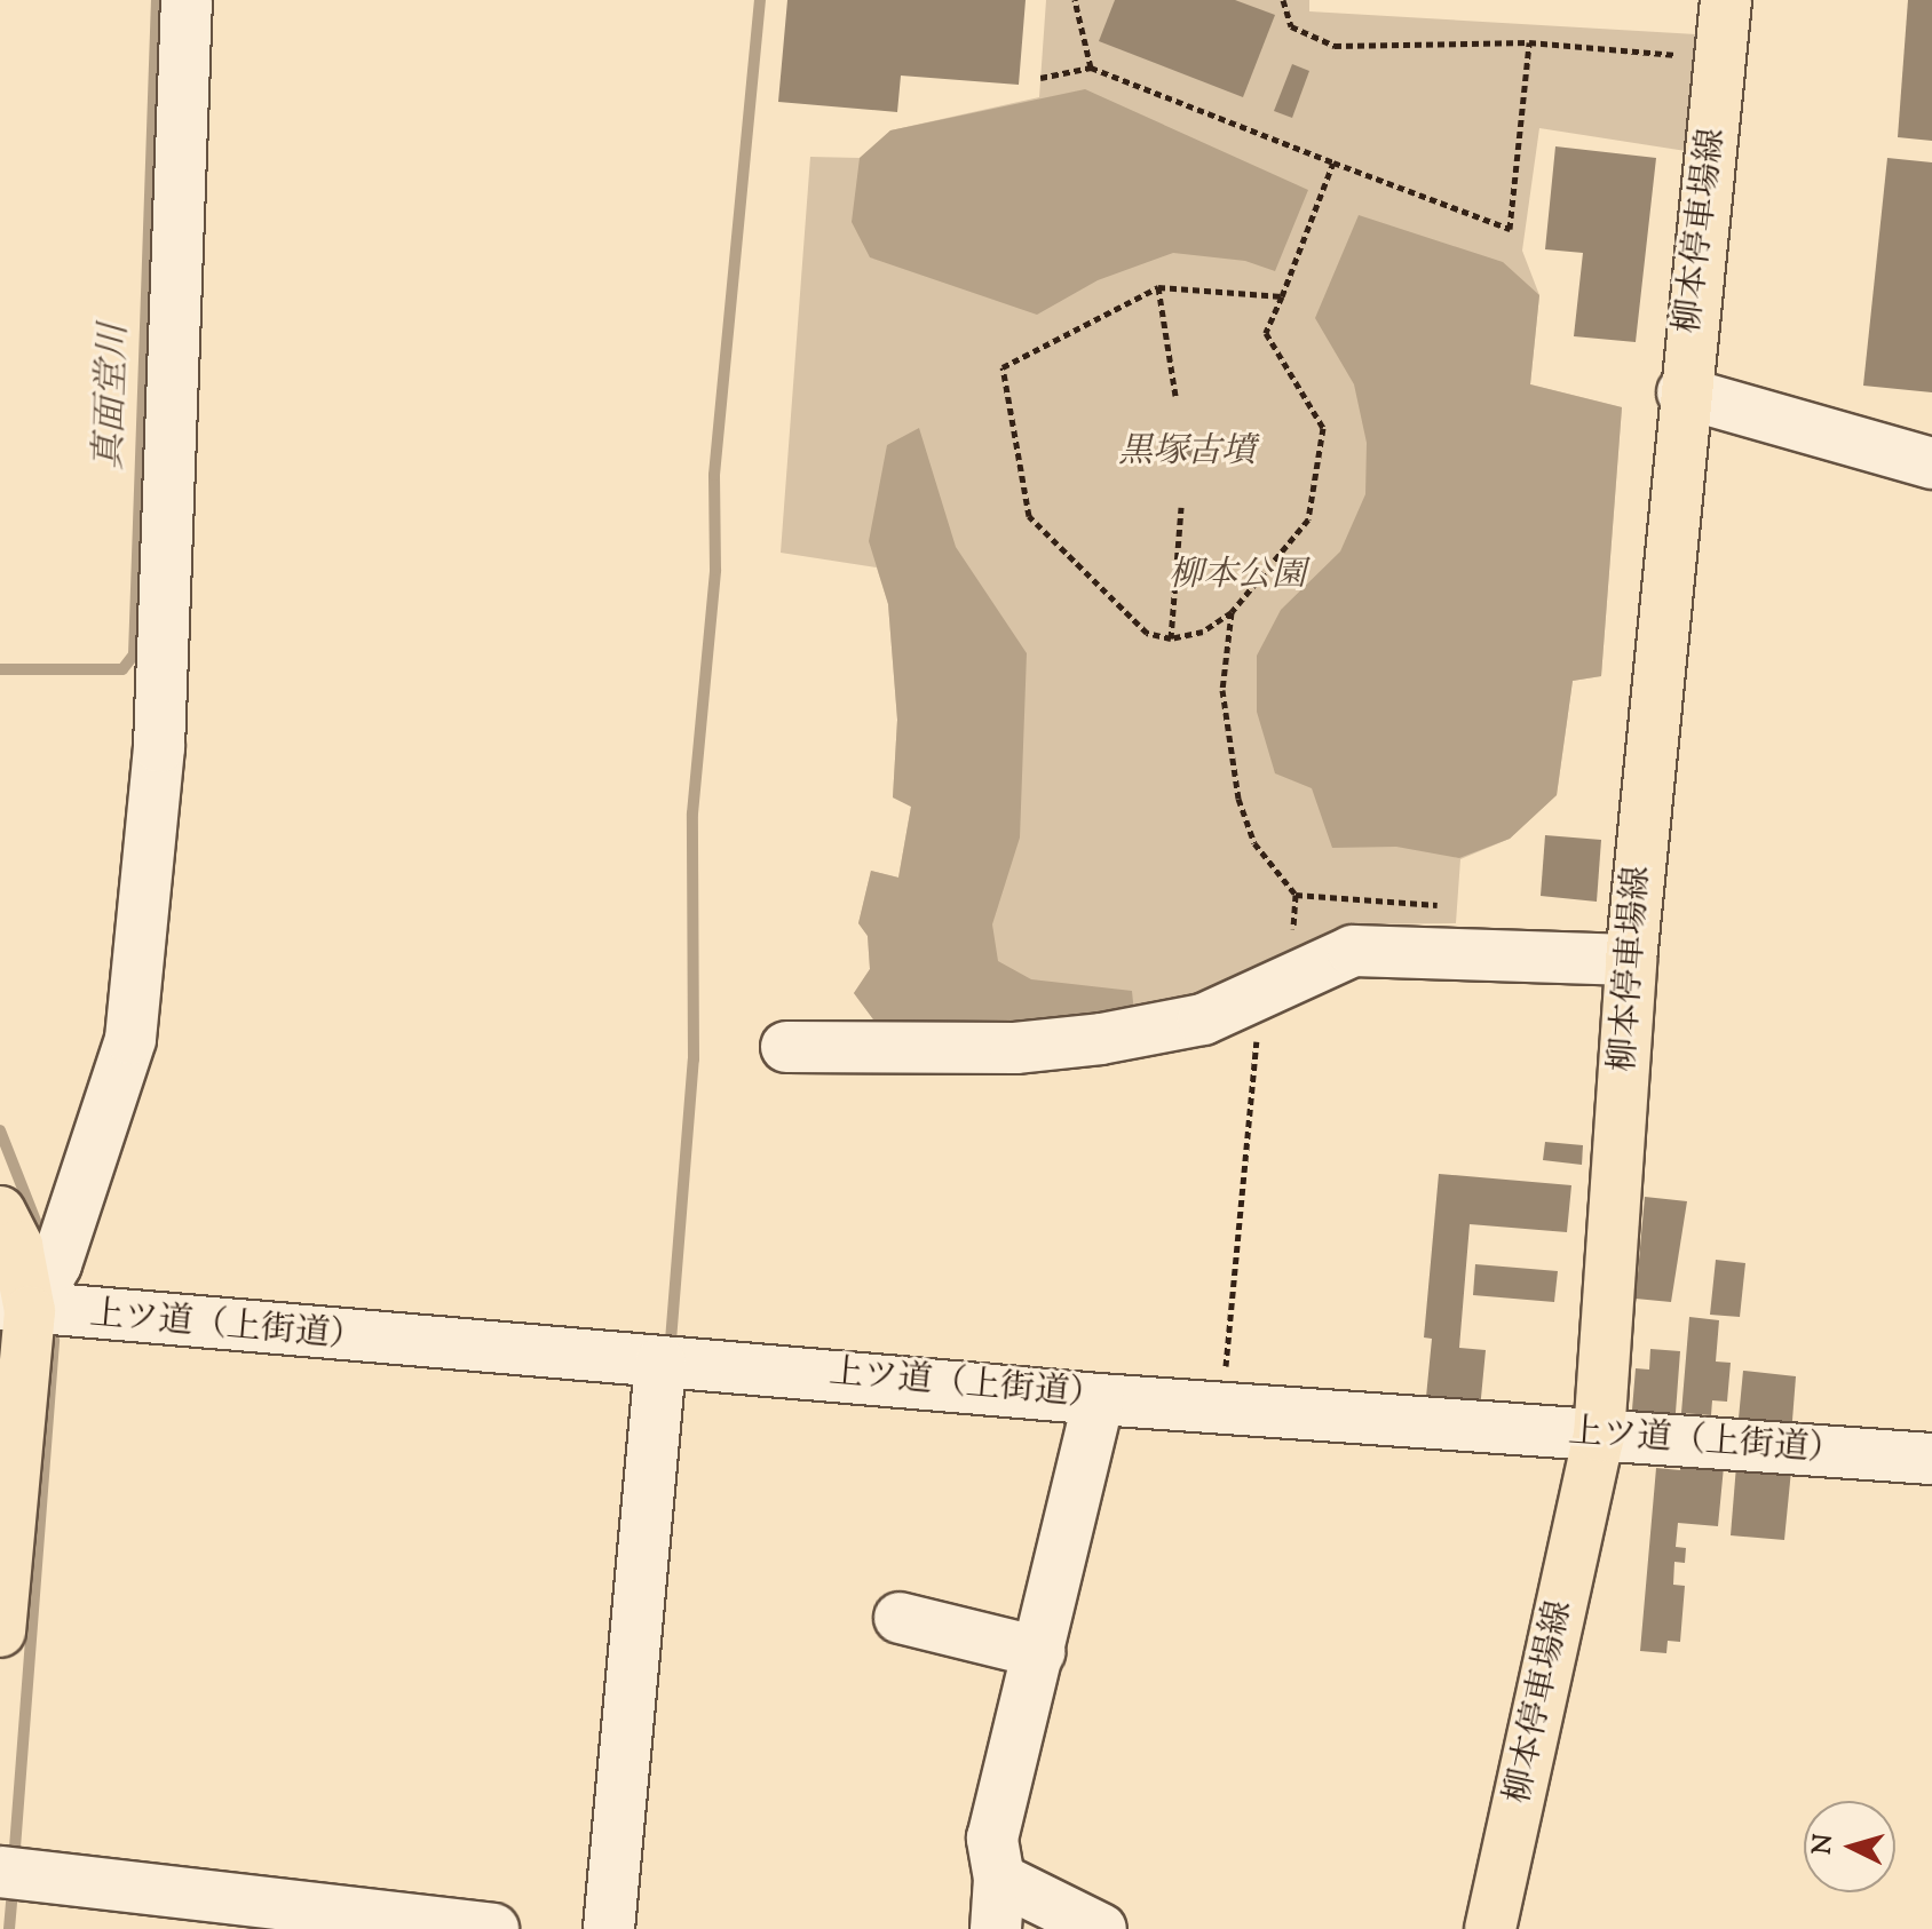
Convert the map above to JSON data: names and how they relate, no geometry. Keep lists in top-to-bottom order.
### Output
{
  "streets": {
    "main road": ["柳本停車場線"],
    "street": ["上ツ道（上街道）"]
  },
  "crossings": [
    ["柳本停車場線", "上ツ道（上街道）"]
  ],
  "water": ["真面堂川"],
  "parks": ["黒塚古墳", "柳本公園"],
  "north": "left"
}
